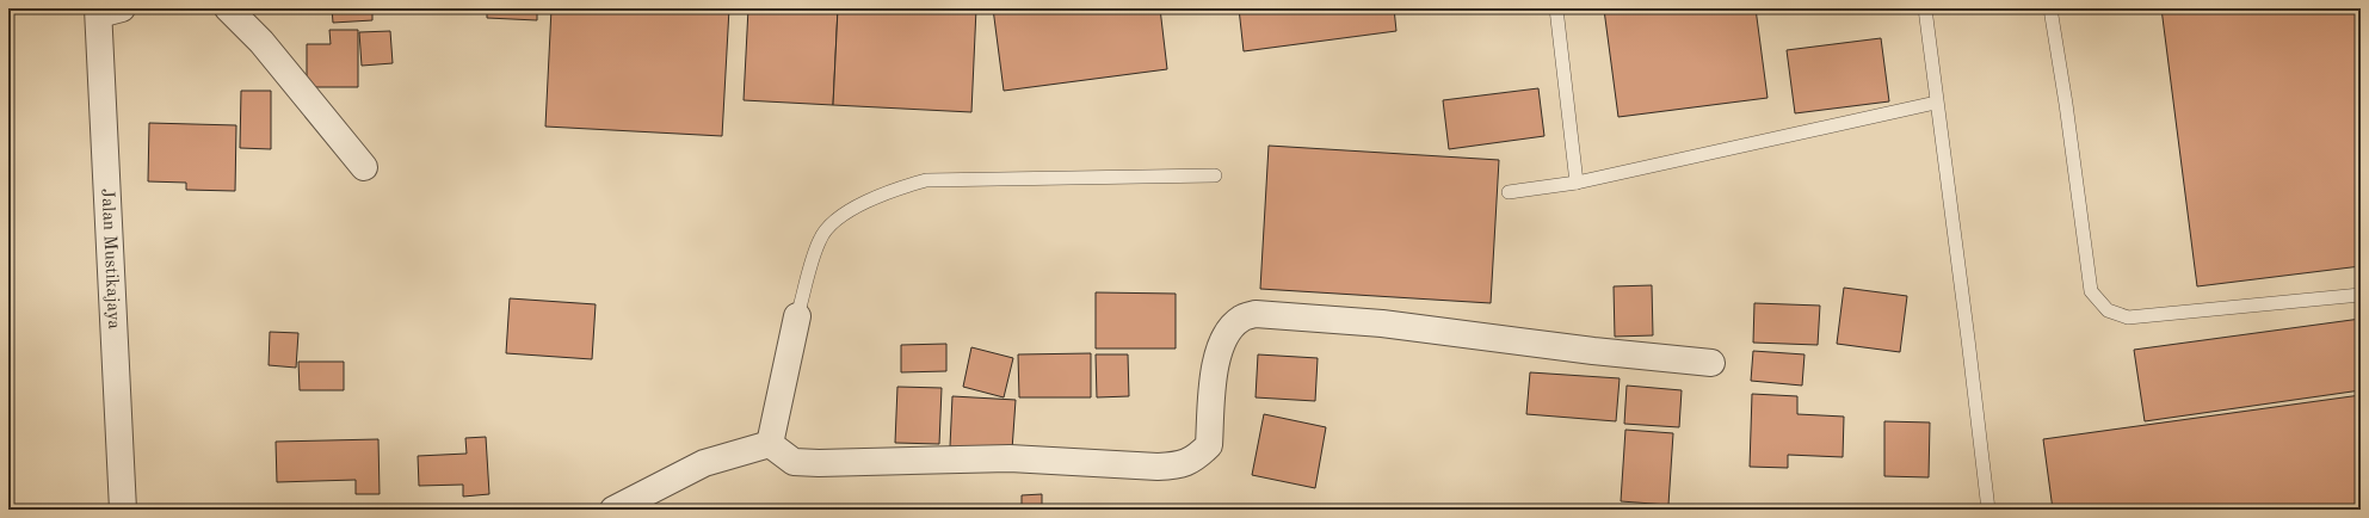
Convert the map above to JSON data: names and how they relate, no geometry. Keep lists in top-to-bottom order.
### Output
{
  "streets": {
    "street": ["Jalan Mustikajaya"]
  }
}
